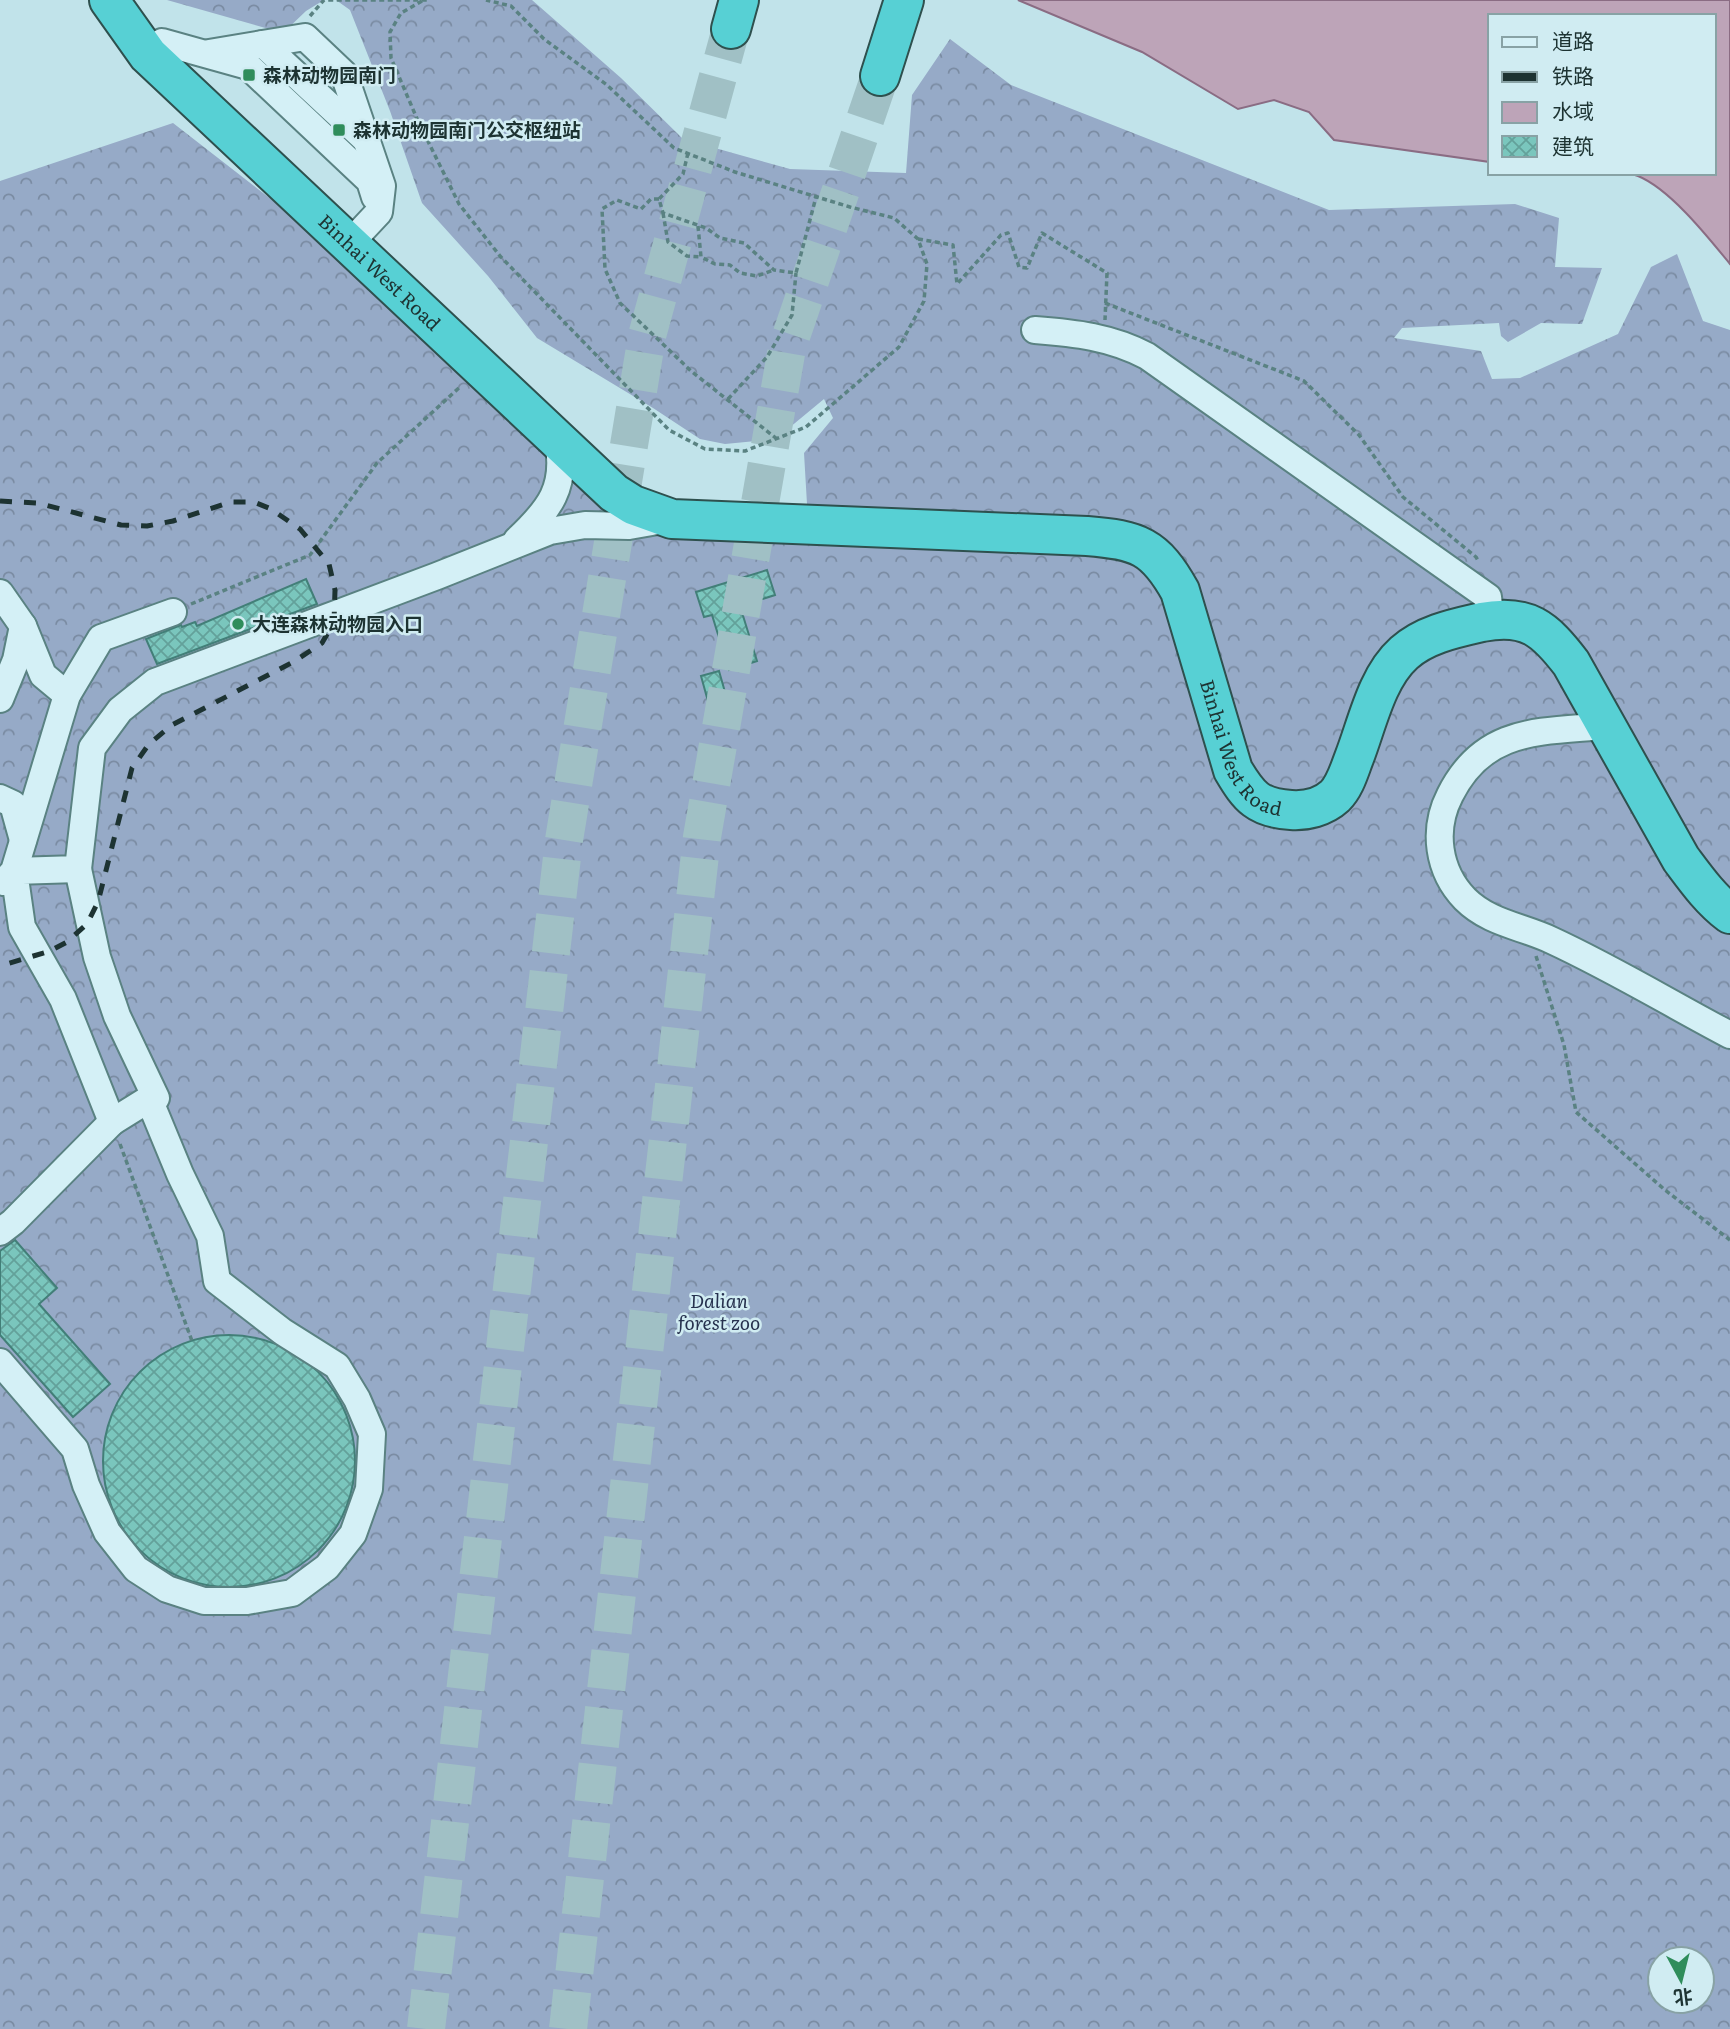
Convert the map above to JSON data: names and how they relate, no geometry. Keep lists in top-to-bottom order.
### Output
{
  "streets": {
    "highway": ["Binhai West Road"]
  },
  "parks": ["Dalian forest zoo"],
  "places": {
    "transit": ["森林动物园南门", "森林动物园南门公交枢纽站"],
    "other": ["大连森林动物园入口"]
  },
  "legend": [
    "道路",
    "铁路",
    "水域",
    "建筑"
  ],
  "north": "bottom"
}
